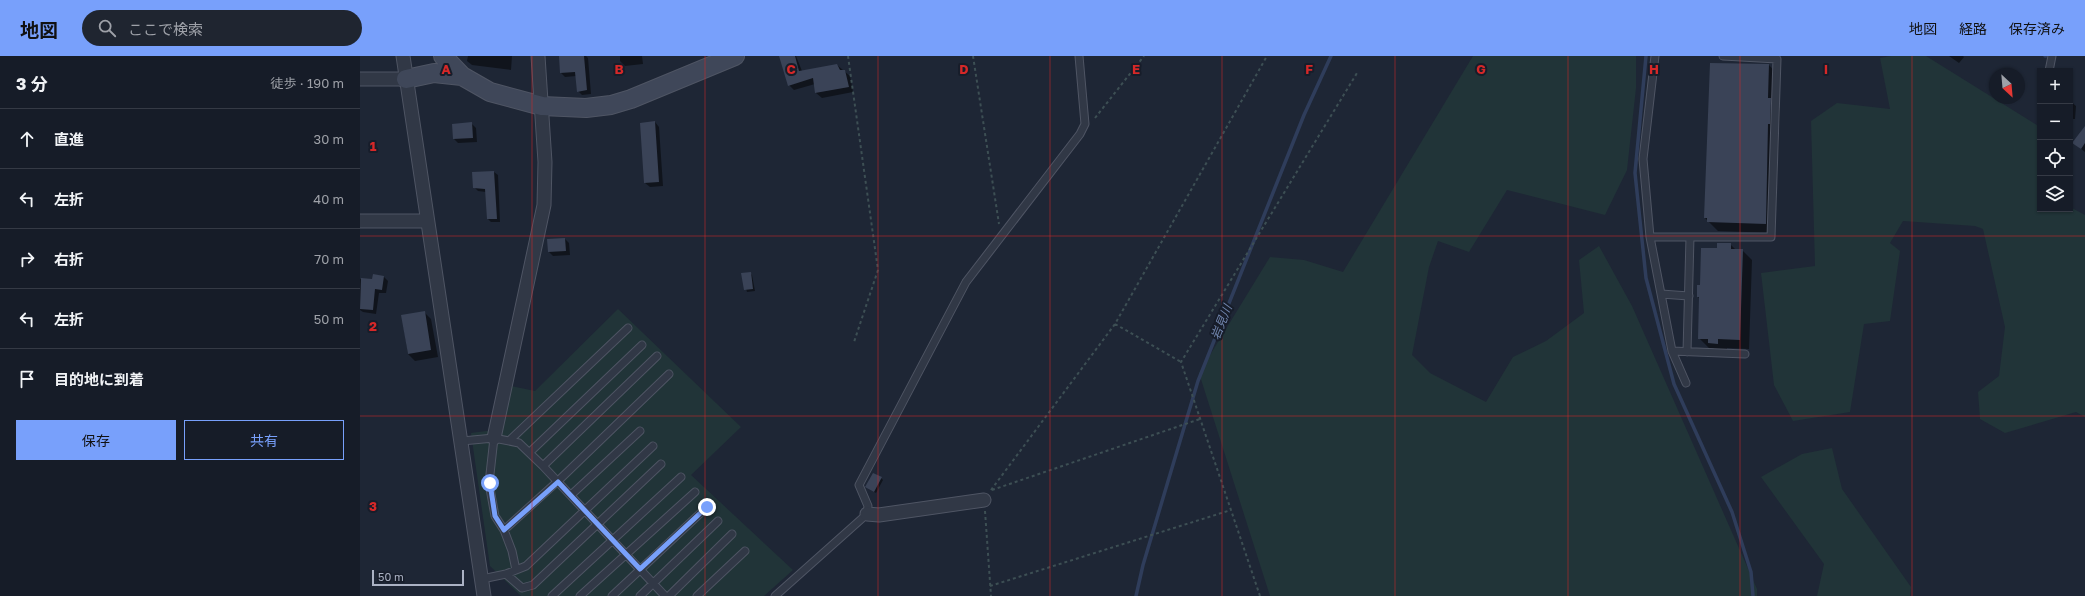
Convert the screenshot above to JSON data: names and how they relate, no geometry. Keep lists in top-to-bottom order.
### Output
{
  "water": ["岩見川"],
  "scale_bar": "50 m",
  "north": "bottom right",
  "page": {
    "header": "地図",
    "search": "ここで検索",
    "nav": ["地図", "経路", "保存済み"],
    "heading": ["3 分", "徒歩 · 190 m"],
    "map_buttons": ["+", "−"],
    "list": [
      ["直進", "30 m"],
      ["左折", "40 m"],
      ["右折", "70 m"],
      ["左折", "50 m"],
      "目的地に到着"
    ],
    "buttons": ["保存", "共有"],
    "scale": "50 m"
  },
  "grid": {
    "columns": [
      "A",
      "B",
      "C",
      "D",
      "E",
      "F",
      "G",
      "H",
      "I"
    ],
    "rows": ["1", "2", "3"]
  }
}
